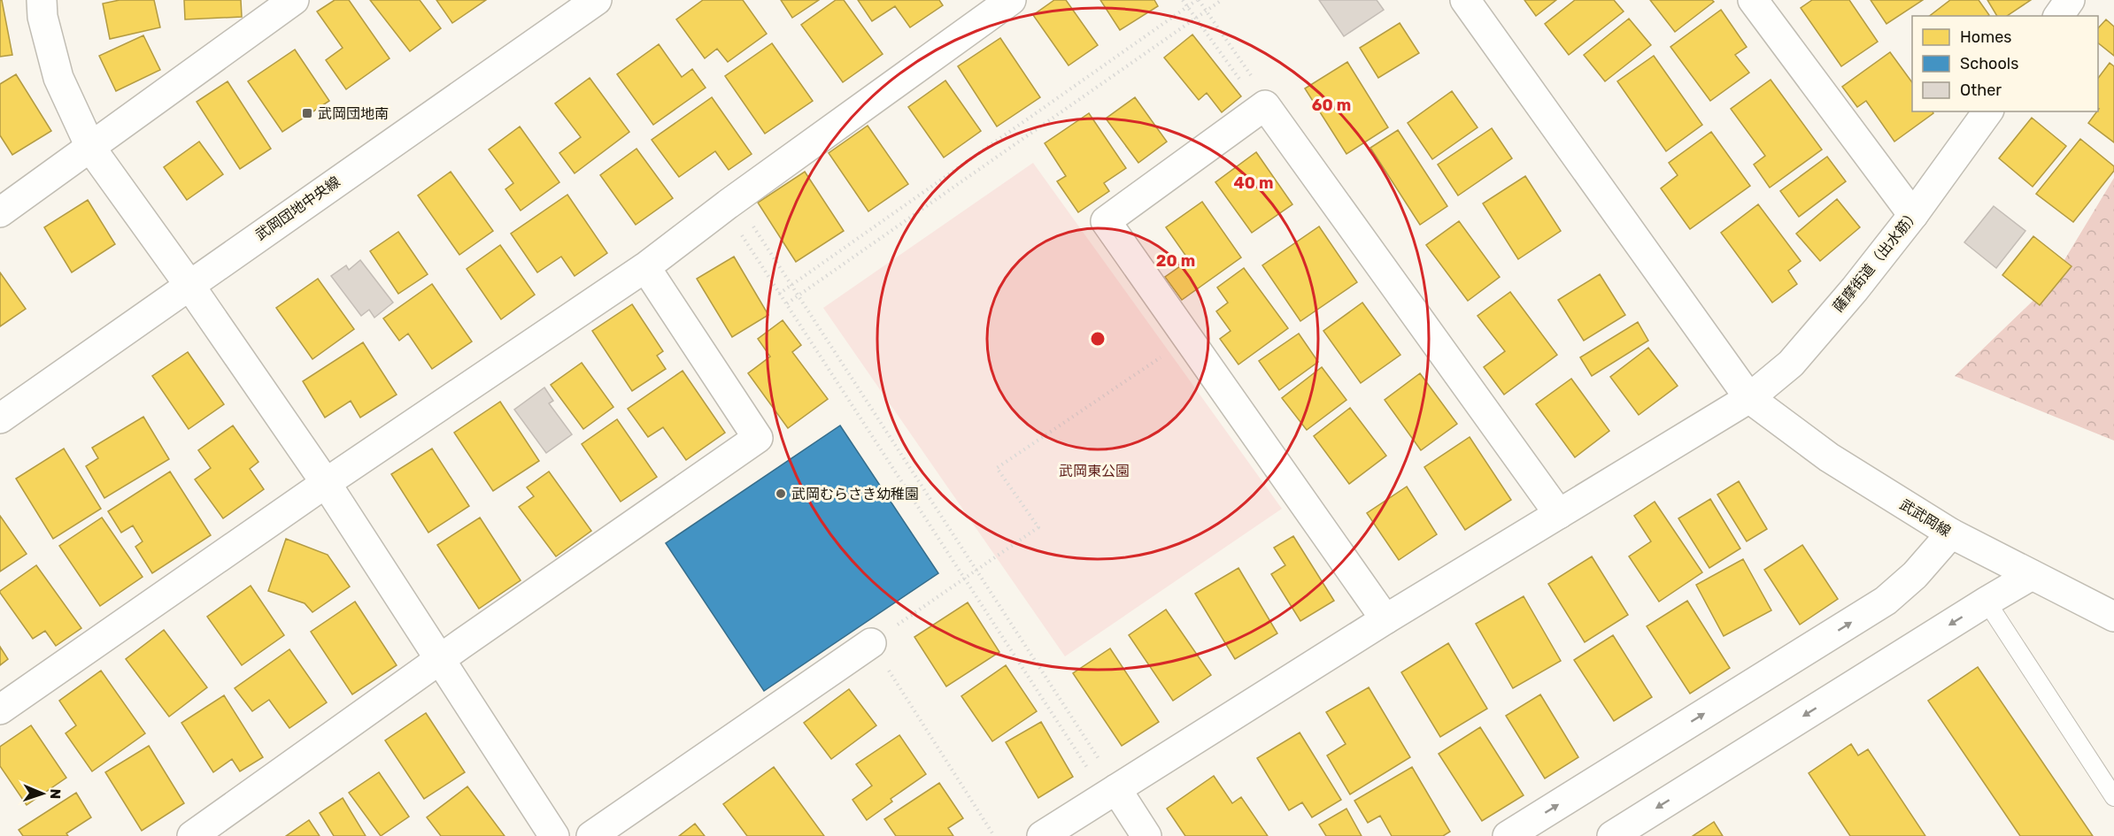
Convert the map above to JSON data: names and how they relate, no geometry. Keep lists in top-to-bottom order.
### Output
{
  "streets": {
    "street": ["武岡団地中央線", "薩摩街道（出水筋）", "武武岡線"]
  },
  "crossings": [
    ["薩摩街道（出水筋）", "武武岡線"]
  ],
  "parks": ["武岡東公園"],
  "places": {
    "transit": ["武岡団地南"],
    "other": ["武岡むらさき幼稚園"]
  },
  "legend": ["Homes", "Schools", "Other"],
  "north": "right",
  "rings": ["60 m", "40 m", "20 m"]
}
